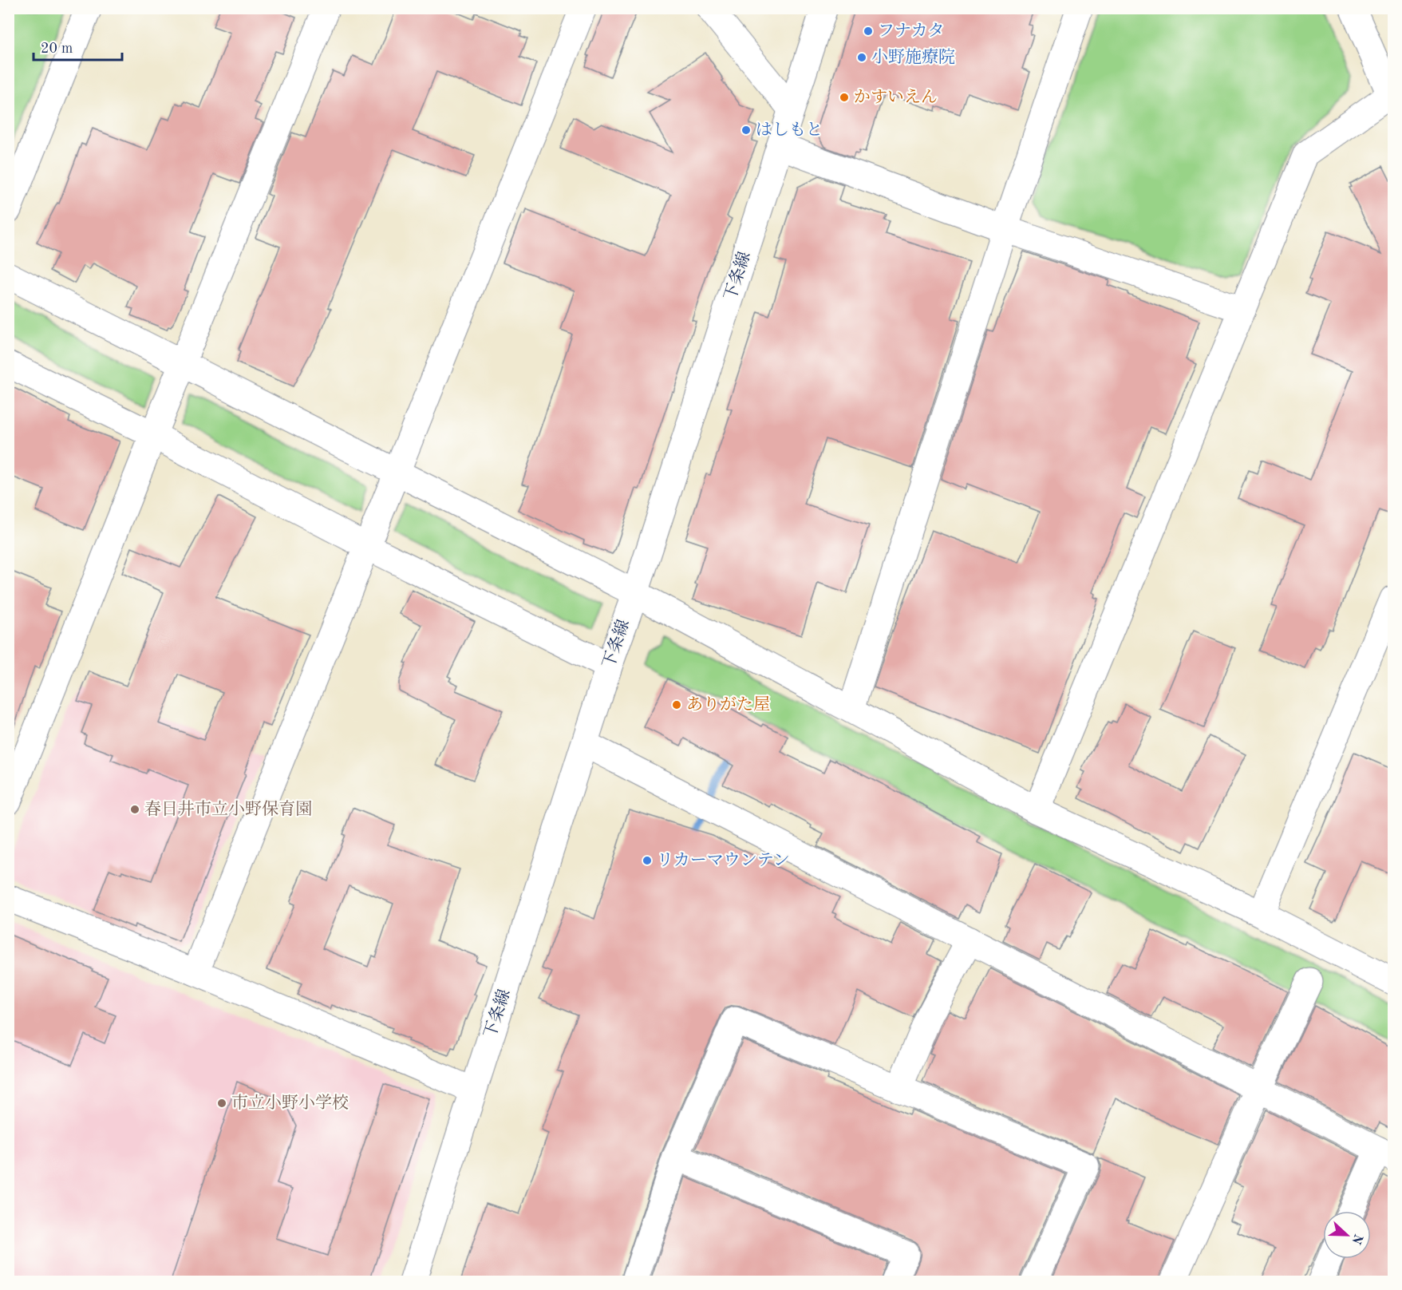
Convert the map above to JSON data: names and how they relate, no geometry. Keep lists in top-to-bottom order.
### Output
{
  "streets": {
    "street": ["下条線"]
  },
  "places": [
    "フナカタ",
    "小野施療院",
    "かすいえん",
    "はしもと",
    "ありがた屋",
    "春日井市立小野保育園",
    "リカーマウンテン",
    "市立小野小学校"
  ],
  "scale_bar": "20 m",
  "north": "right"
}
